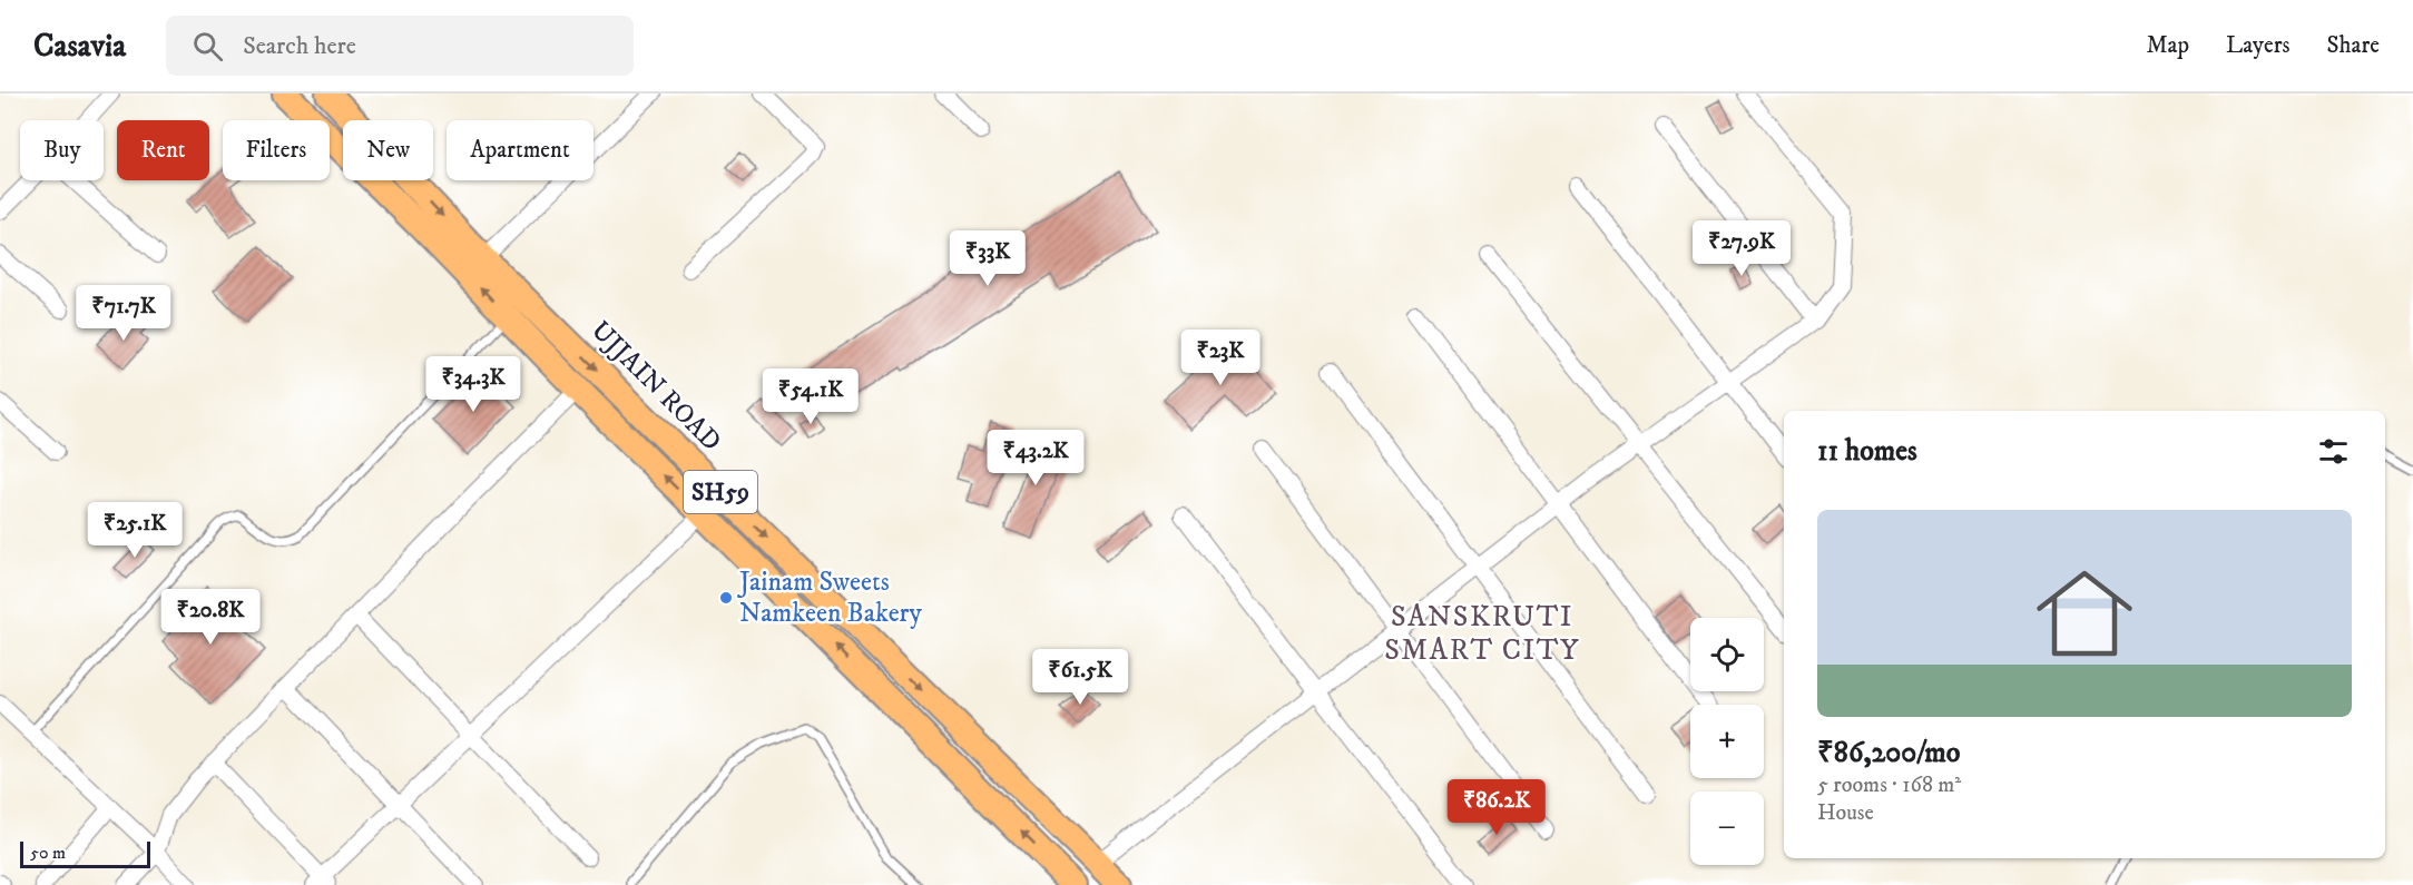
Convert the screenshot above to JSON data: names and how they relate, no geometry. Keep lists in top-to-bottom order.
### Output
{
  "streets": {
    "main road": ["UJJAIN ROAD", "SH59"]
  },
  "districts": ["SANSKRUTI SMART CITY"],
  "places": ["Jainam Sweets Namkeen Bakery"],
  "scale_bar": "50 m",
  "page": {
    "header": "Casavia",
    "search": "Search here",
    "nav": ["Map", "Layers", "Share"],
    "chip": [
      "Buy",
      "Rent",
      "Filters",
      "New",
      "Apartment"
    ],
    "price": [
      "₹27.9K",
      "₹33K",
      "₹71.7K",
      "₹23K",
      "₹34.3K",
      "₹54.1K",
      "₹43.2K",
      "₹25.1K",
      "₹20.8K",
      "₹61.5K",
      "₹86.2K"
    ],
    "heading": "11 homes",
    "list": [
      {
        "name": "₹86,200/mo",
        "note": "5 rooms · 168 m² · House"
      }
    ],
    "map_buttons": ["+", "−"],
    "scale": "50 m"
  }
}
